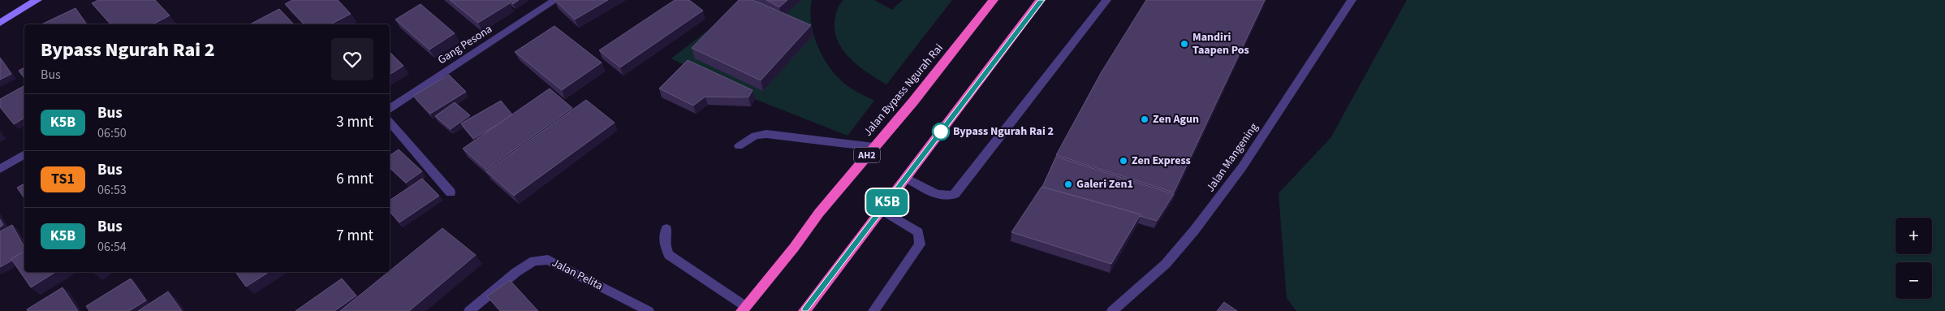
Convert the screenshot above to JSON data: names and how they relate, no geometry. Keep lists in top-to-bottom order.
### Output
{
  "streets": {
    "highway": ["Jalan Bypass Ngurah Rai", "AH2"],
    "street": ["Gang Pesona", "Jalan Mangening", "Jalan Pelita"]
  },
  "places": [
    "Mandiri Taapen Pos",
    "Zen Agun",
    "Bypass Ngurah Rai 2",
    "Zen Express",
    "Galeri Zen1"
  ],
  "lines": ["bus line K5B"],
  "page": {
    "on_map": "K5B",
    "heading": ["Bypass Ngurah Rai 2", "Bus"],
    "list": [
      {
        "mark": "K5B",
        "name": "Bus",
        "note": "06:50",
        "value": "3 mnt"
      },
      {
        "mark": "TS1",
        "name": "Bus",
        "note": "06:53",
        "value": "6 mnt"
      },
      {
        "mark": "K5B",
        "name": "Bus",
        "note": "06:54",
        "value": "7 mnt"
      }
    ],
    "map_buttons": ["+", "−"]
  }
}
